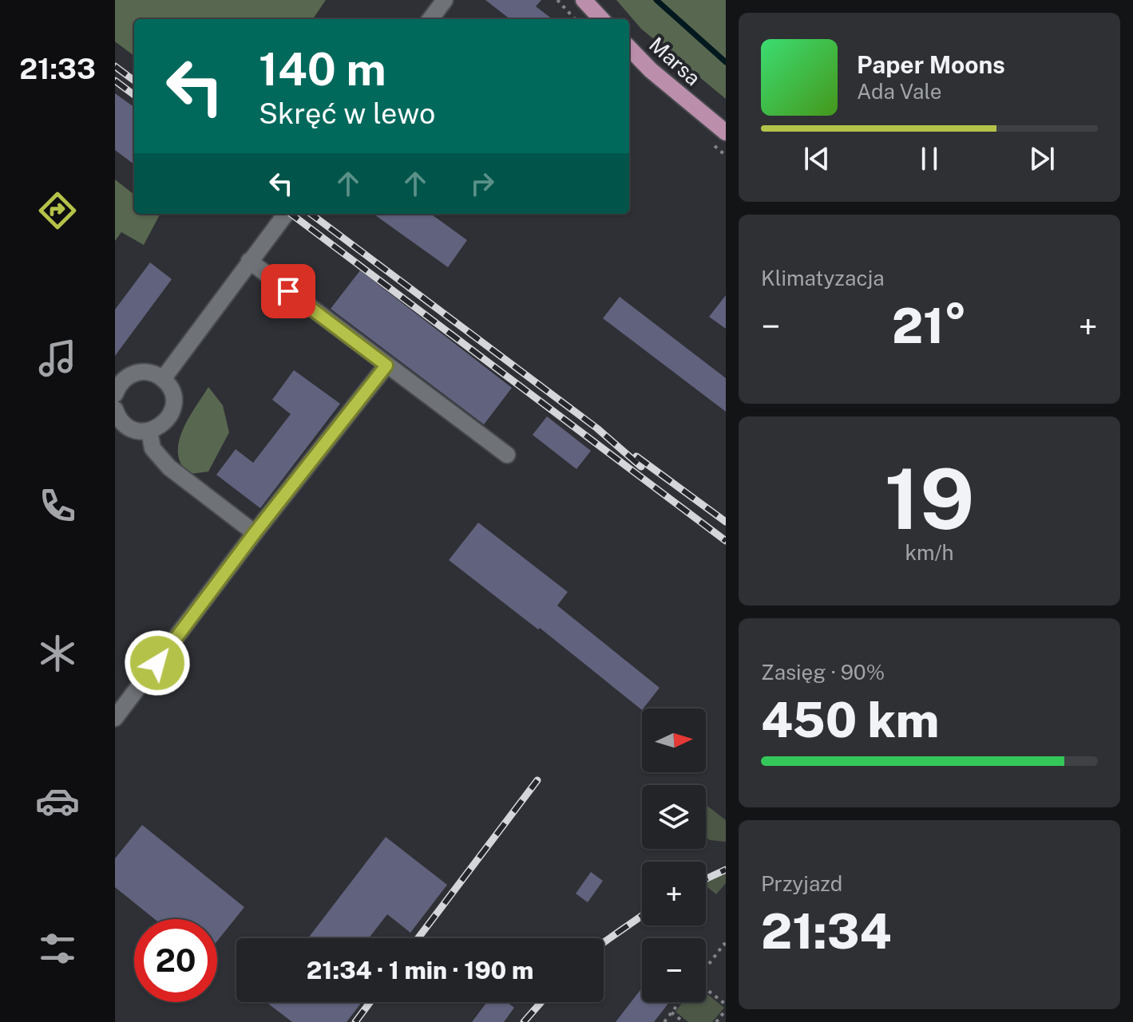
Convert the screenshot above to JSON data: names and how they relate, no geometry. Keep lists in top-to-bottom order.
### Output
{
  "streets": {
    "main road": ["Marsa"]
  },
  "north": "right",
  "page": {
    "tabs": "21:33",
    "turn": ["140 m", "Skręć w lewo"],
    "song": ["Paper Moons", "Ada Vale"],
    "tile": [
      "Klimatyzacja",
      ["19", "km/h"],
      ["Zasięg · 90%", "450 km"],
      ["Przyjazd", "21:34"]
    ],
    "heat": ["−", "21°", "+"],
    "map_buttons": ["+", "−"],
    "limit": "20",
    "trip": "21:34 · 1 min · 190 m"
  }
}
